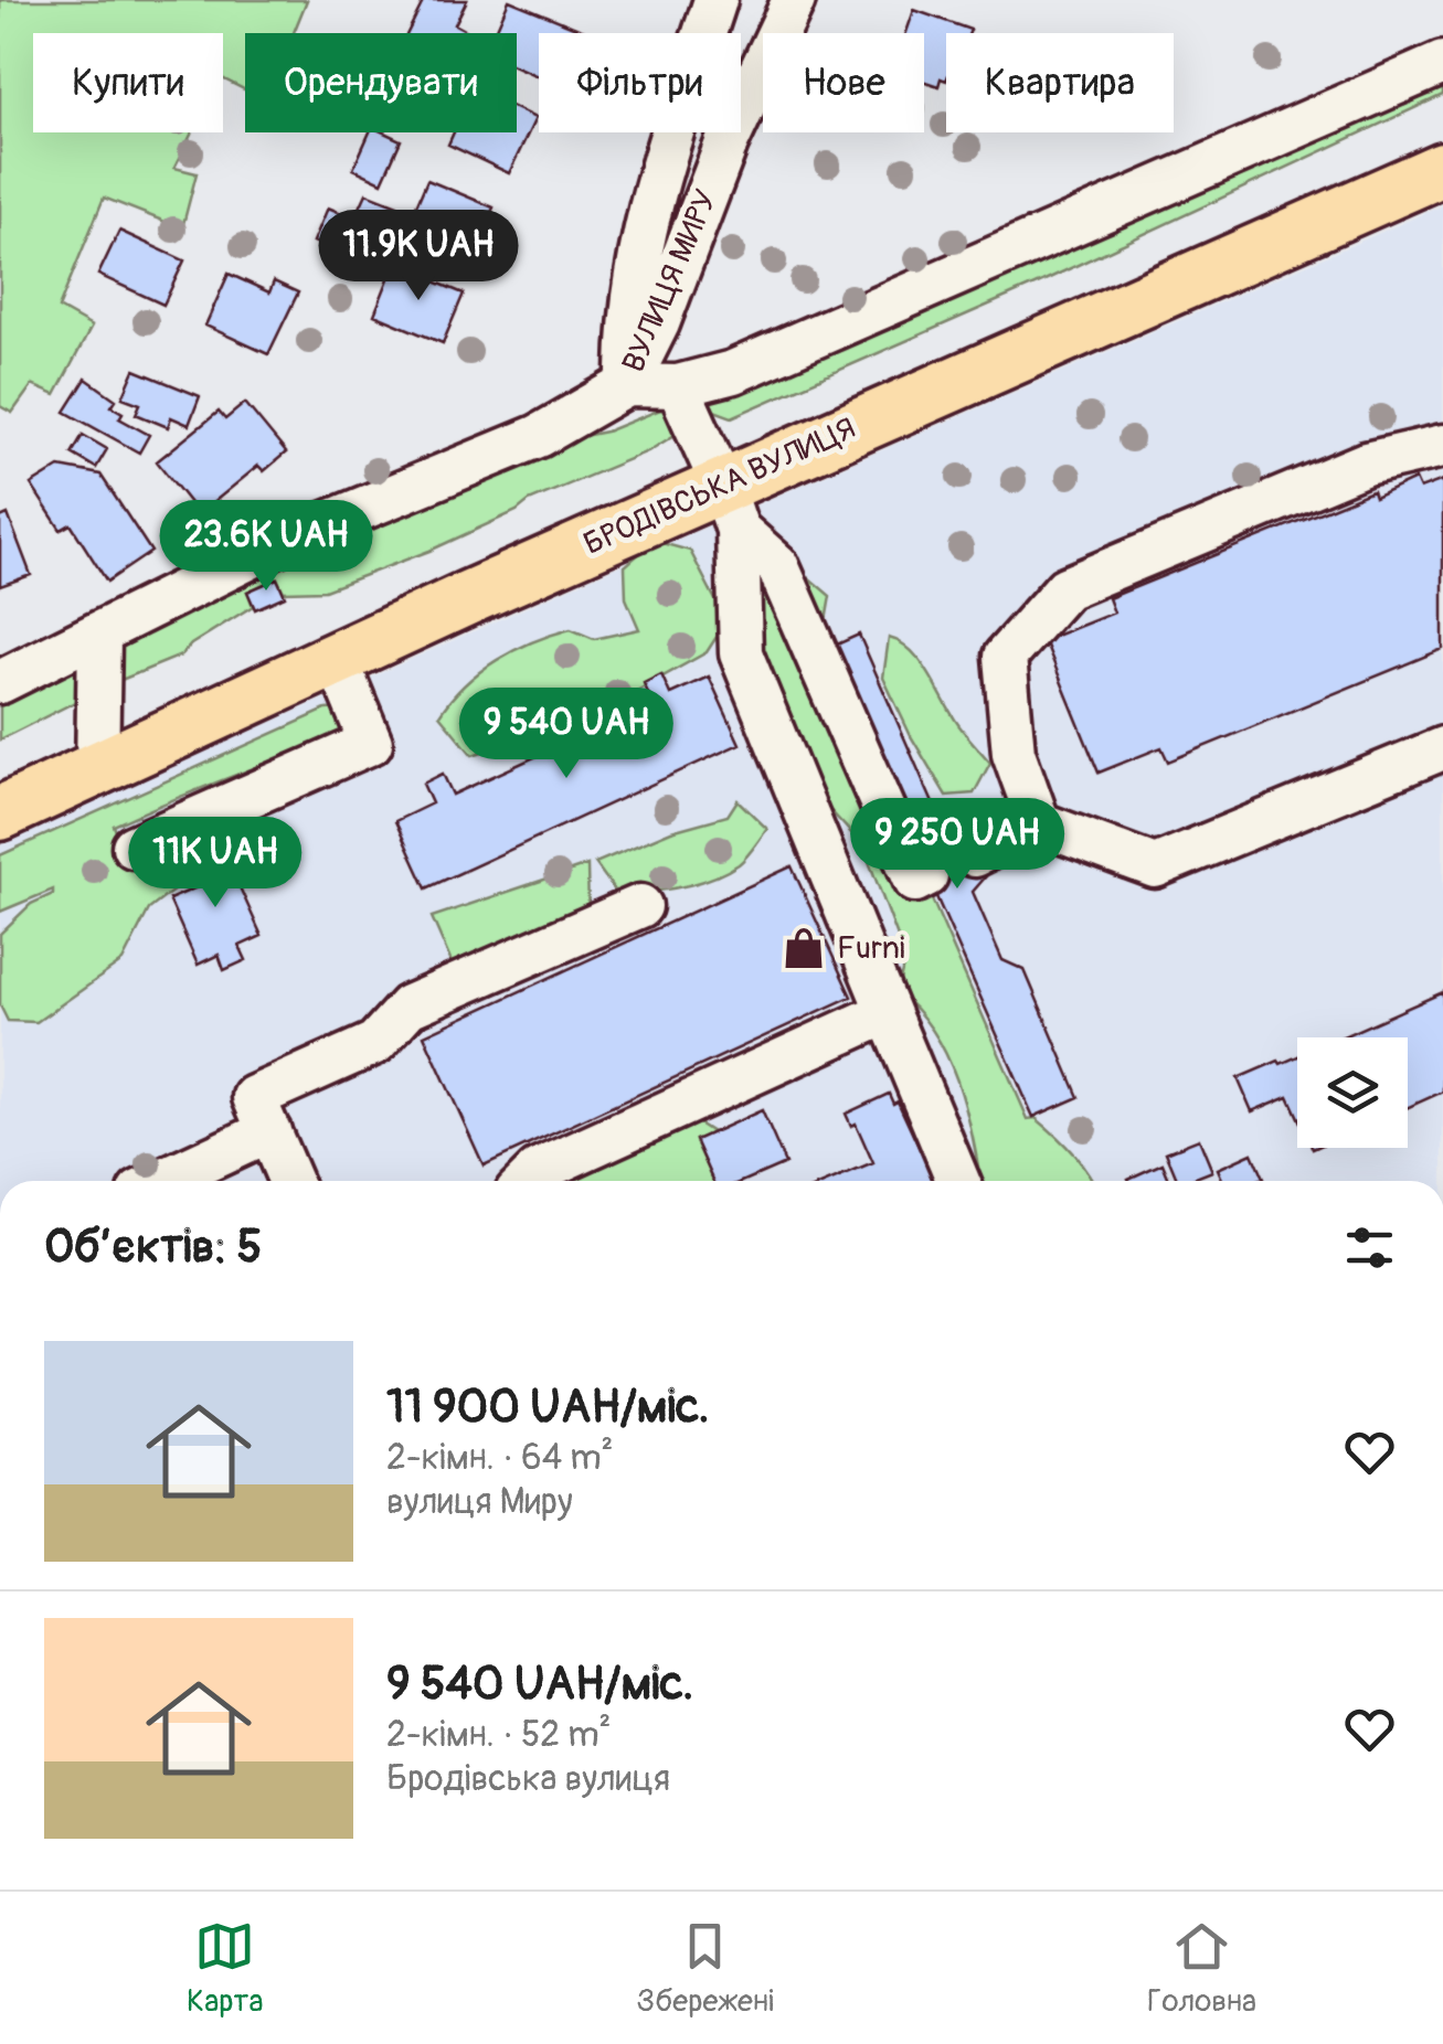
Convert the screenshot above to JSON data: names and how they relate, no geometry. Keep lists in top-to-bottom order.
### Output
{
  "streets": {
    "main road": ["БРОДІВСЬКА ВУЛИЦЯ"],
    "street": ["ВУЛИЦЯ МИРУ"]
  },
  "places": {
    "shop": ["Furni"]
  },
  "page": {
    "chip": [
      "Купити",
      "Орендувати",
      "Фільтри",
      "Нове",
      "Квартира"
    ],
    "price": [
      "11.9K UAH",
      "23.6K UAH",
      "9 540 UAH",
      "9 250 UAH",
      "11K UAH"
    ],
    "heading": "Об’єктів: 5",
    "list": [
      {
        "name": "11 900 UAH/міс.",
        "note": "2-кімн. · 64 m² · вулиця Миру"
      },
      {
        "name": "9 540 UAH/міс.",
        "note": "2-кімн. · 52 m² · Бродівська вулиця"
      }
    ],
    "tabs": ["Карта", "Збережені", "Головна"]
  }
}
